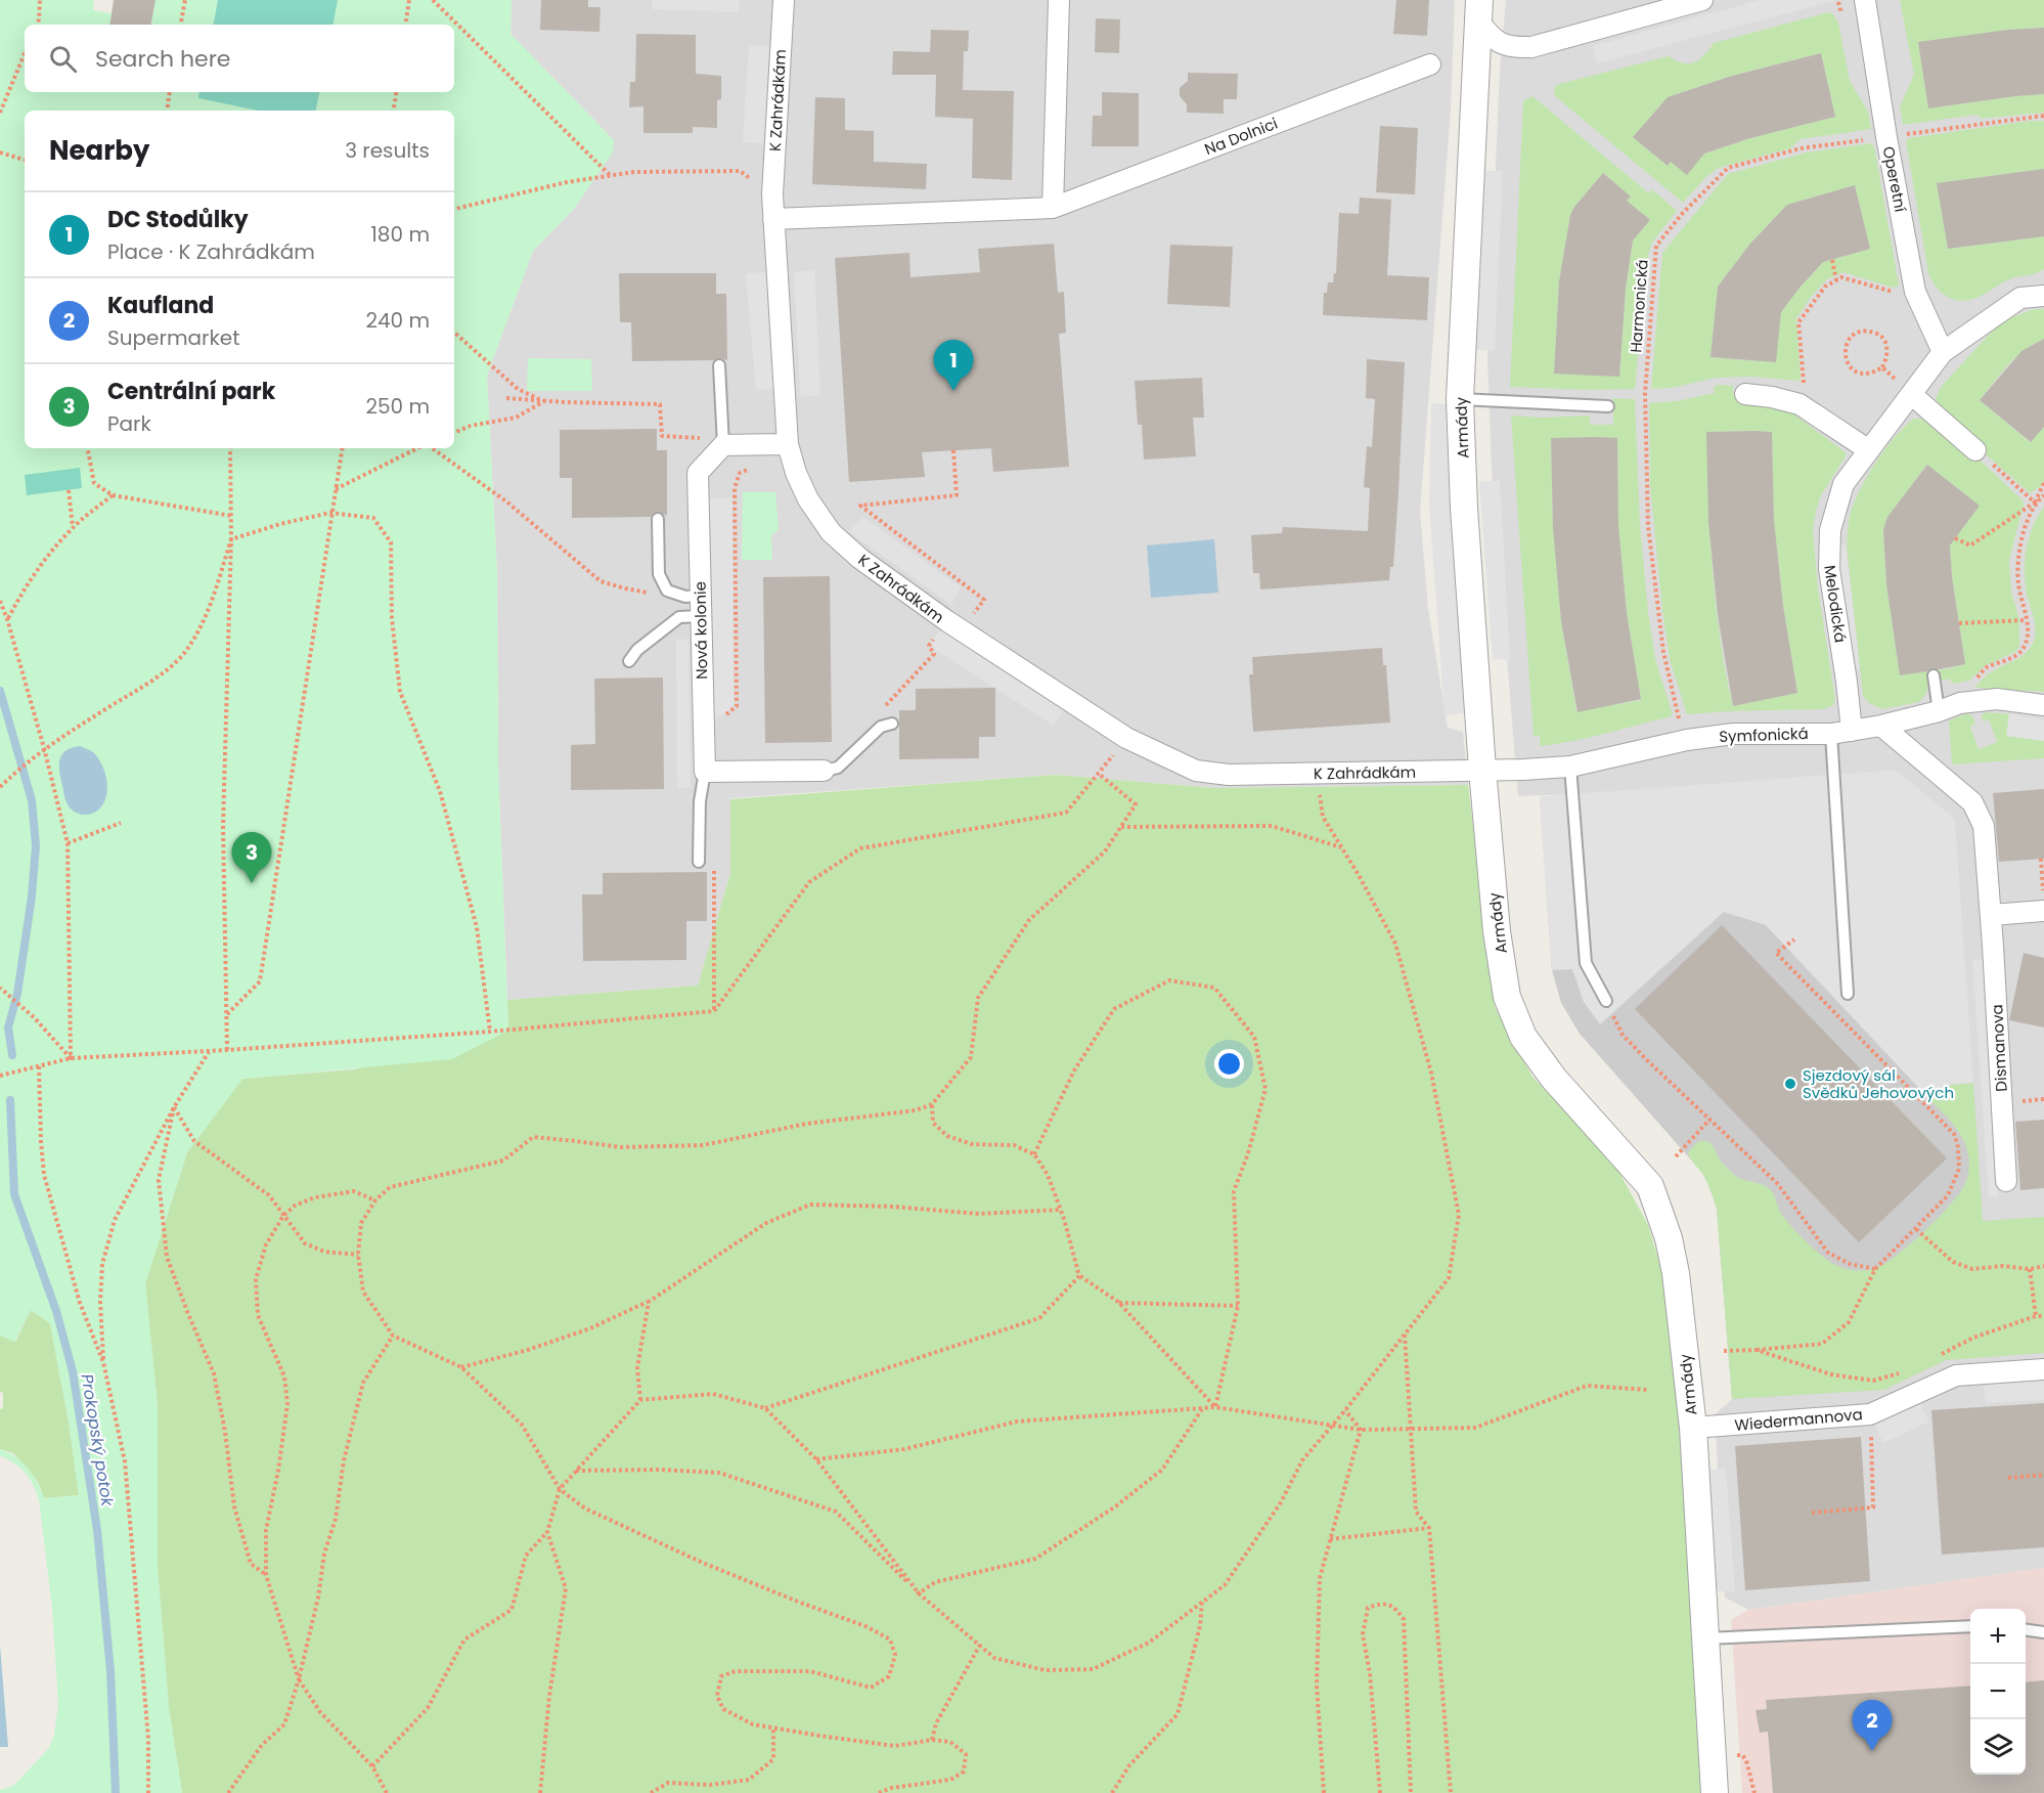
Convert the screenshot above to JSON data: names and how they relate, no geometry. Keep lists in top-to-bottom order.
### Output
{
  "streets": {
    "street": [
      "K Zahrádkám",
      "Na Dolnici",
      "Operetní",
      "Armády",
      "Melodická",
      "Nová kolonie",
      "Symfonická",
      "Dismanova",
      "Wiedermannova"
    ],
    "path": ["Harmonická"]
  },
  "crossings": [
    ["K Zahrádkám", "Na Dolnici"],
    ["K Zahrádkám", "Armády"],
    ["K Zahrádkám", "Symfonická"],
    ["Operetní", "Harmonická"],
    ["Operetní", "Melodická"],
    ["Armády", "Symfonická"],
    ["Armády", "Wiedermannova"],
    ["Melodická", "Symfonická"],
    ["Symfonická", "Dismanova"]
  ],
  "water": ["Prokopský potok"],
  "places": ["Sjezdový sál Svědků Jehovových"],
  "page": {
    "search": "Search here",
    "heading": ["Nearby", "3 results"],
    "list": [
      {
        "mark": "1",
        "name": "DC Stodůlky",
        "note": "Place · K Zahrádkám",
        "value": "180 m"
      },
      {
        "mark": "2",
        "name": "Kaufland",
        "note": "Supermarket",
        "value": "240 m"
      },
      {
        "mark": "3",
        "name": "Centrální park",
        "note": "Park",
        "value": "250 m"
      }
    ],
    "pins": ["1", "3", "2"],
    "map_buttons": ["+", "−"]
  }
}
